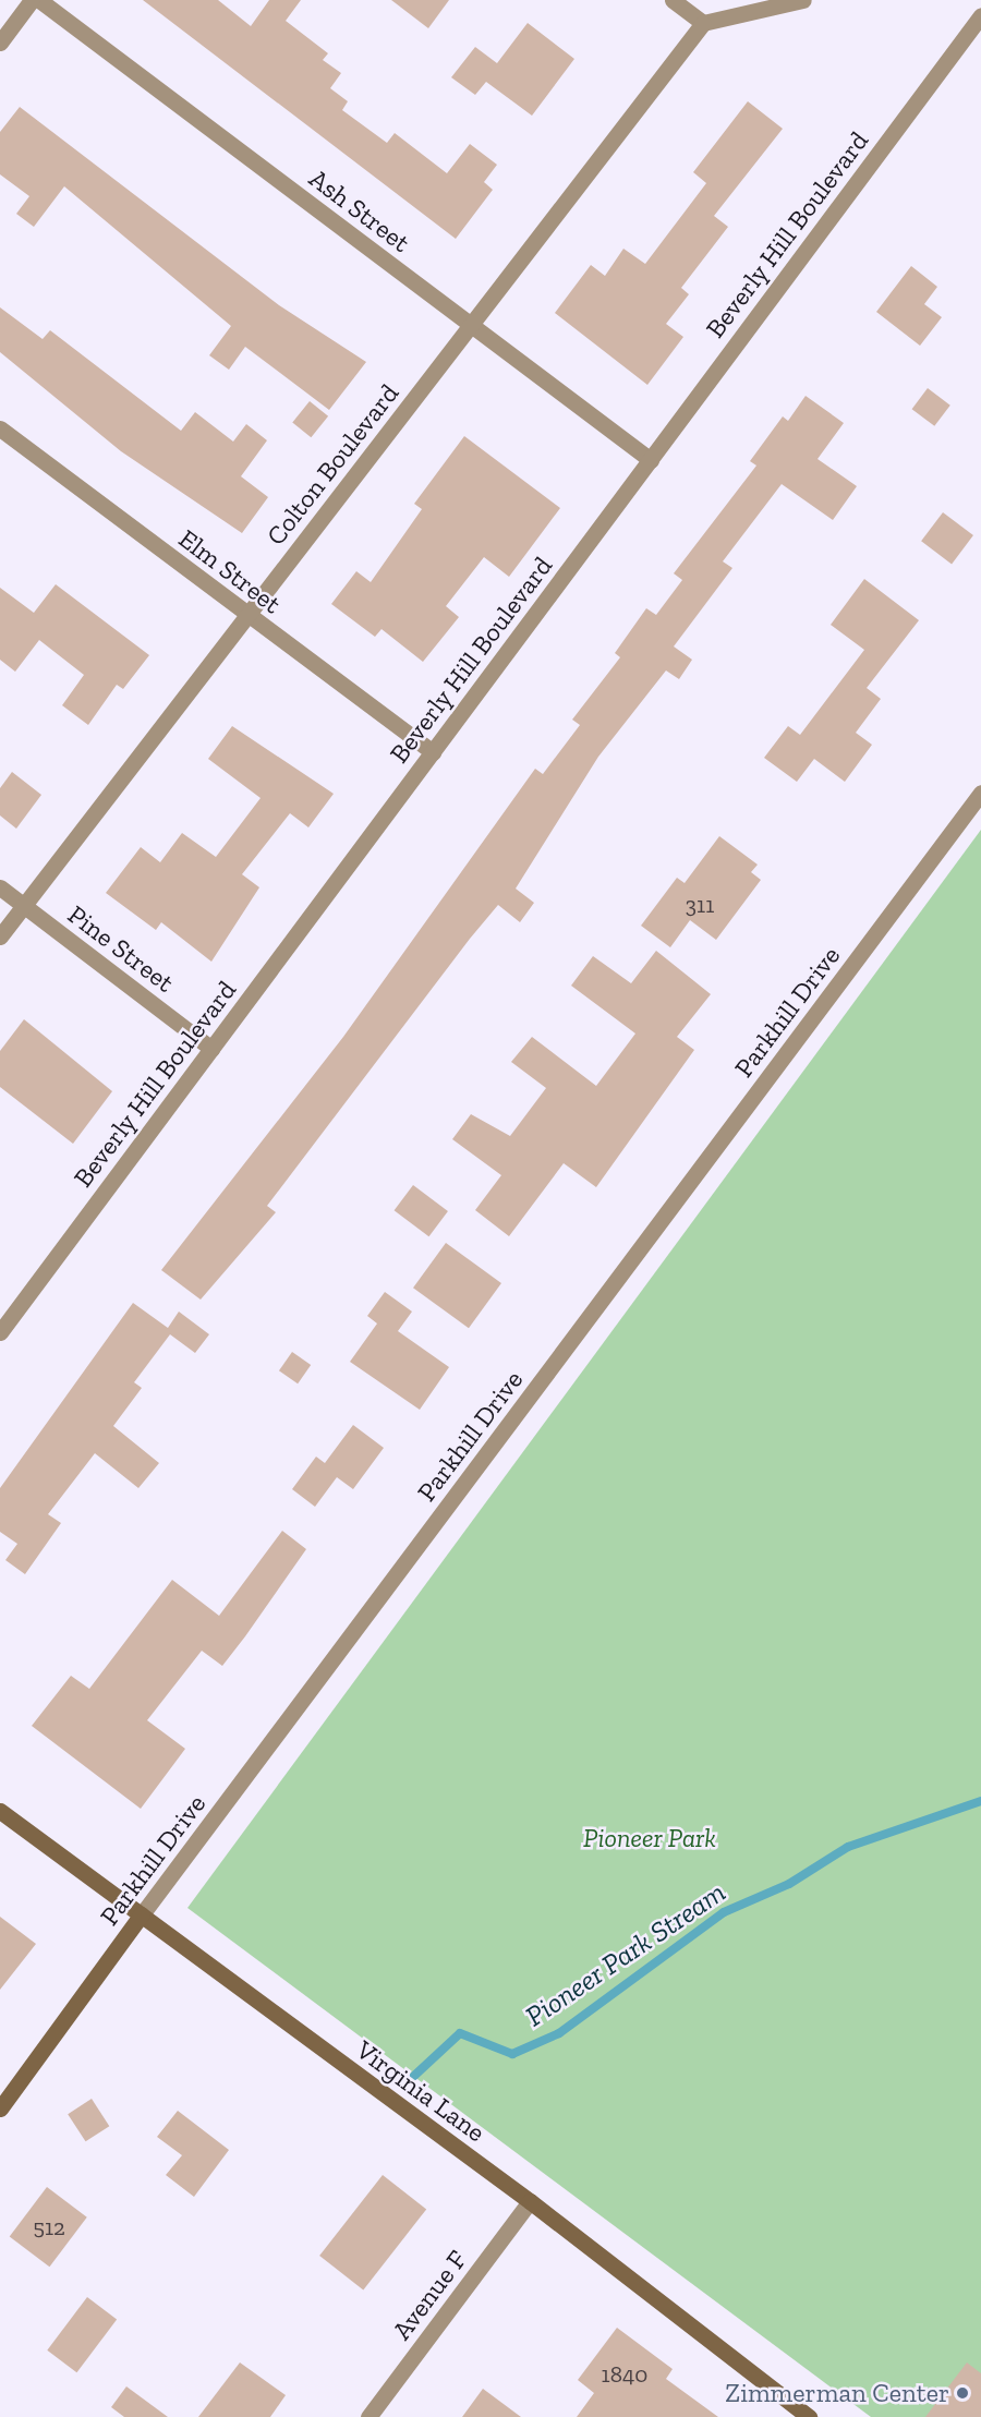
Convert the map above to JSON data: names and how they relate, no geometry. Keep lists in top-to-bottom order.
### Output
{
  "streets": {
    "street": [
      "Ash Street",
      "Beverly Hill Boulevard",
      "Colton Boulevard",
      "Elm Street",
      "Pine Street",
      "Parkhill Drive",
      "Virginia Lane",
      "Avenue F"
    ]
  },
  "crossings": [
    ["Ash Street", "Beverly Hill Boulevard"],
    ["Ash Street", "Colton Boulevard"],
    ["Beverly Hill Boulevard", "Elm Street"],
    ["Beverly Hill Boulevard", "Pine Street"],
    ["Colton Boulevard", "Elm Street"],
    ["Colton Boulevard", "Pine Street"],
    ["Parkhill Drive", "Virginia Lane"],
    ["Virginia Lane", "Avenue F"]
  ],
  "water": ["Pioneer Park Stream"],
  "parks": ["Pioneer Park"],
  "places": ["Zimmerman Center"],
  "house_numbers": ["311", "512", "1840"]
}
